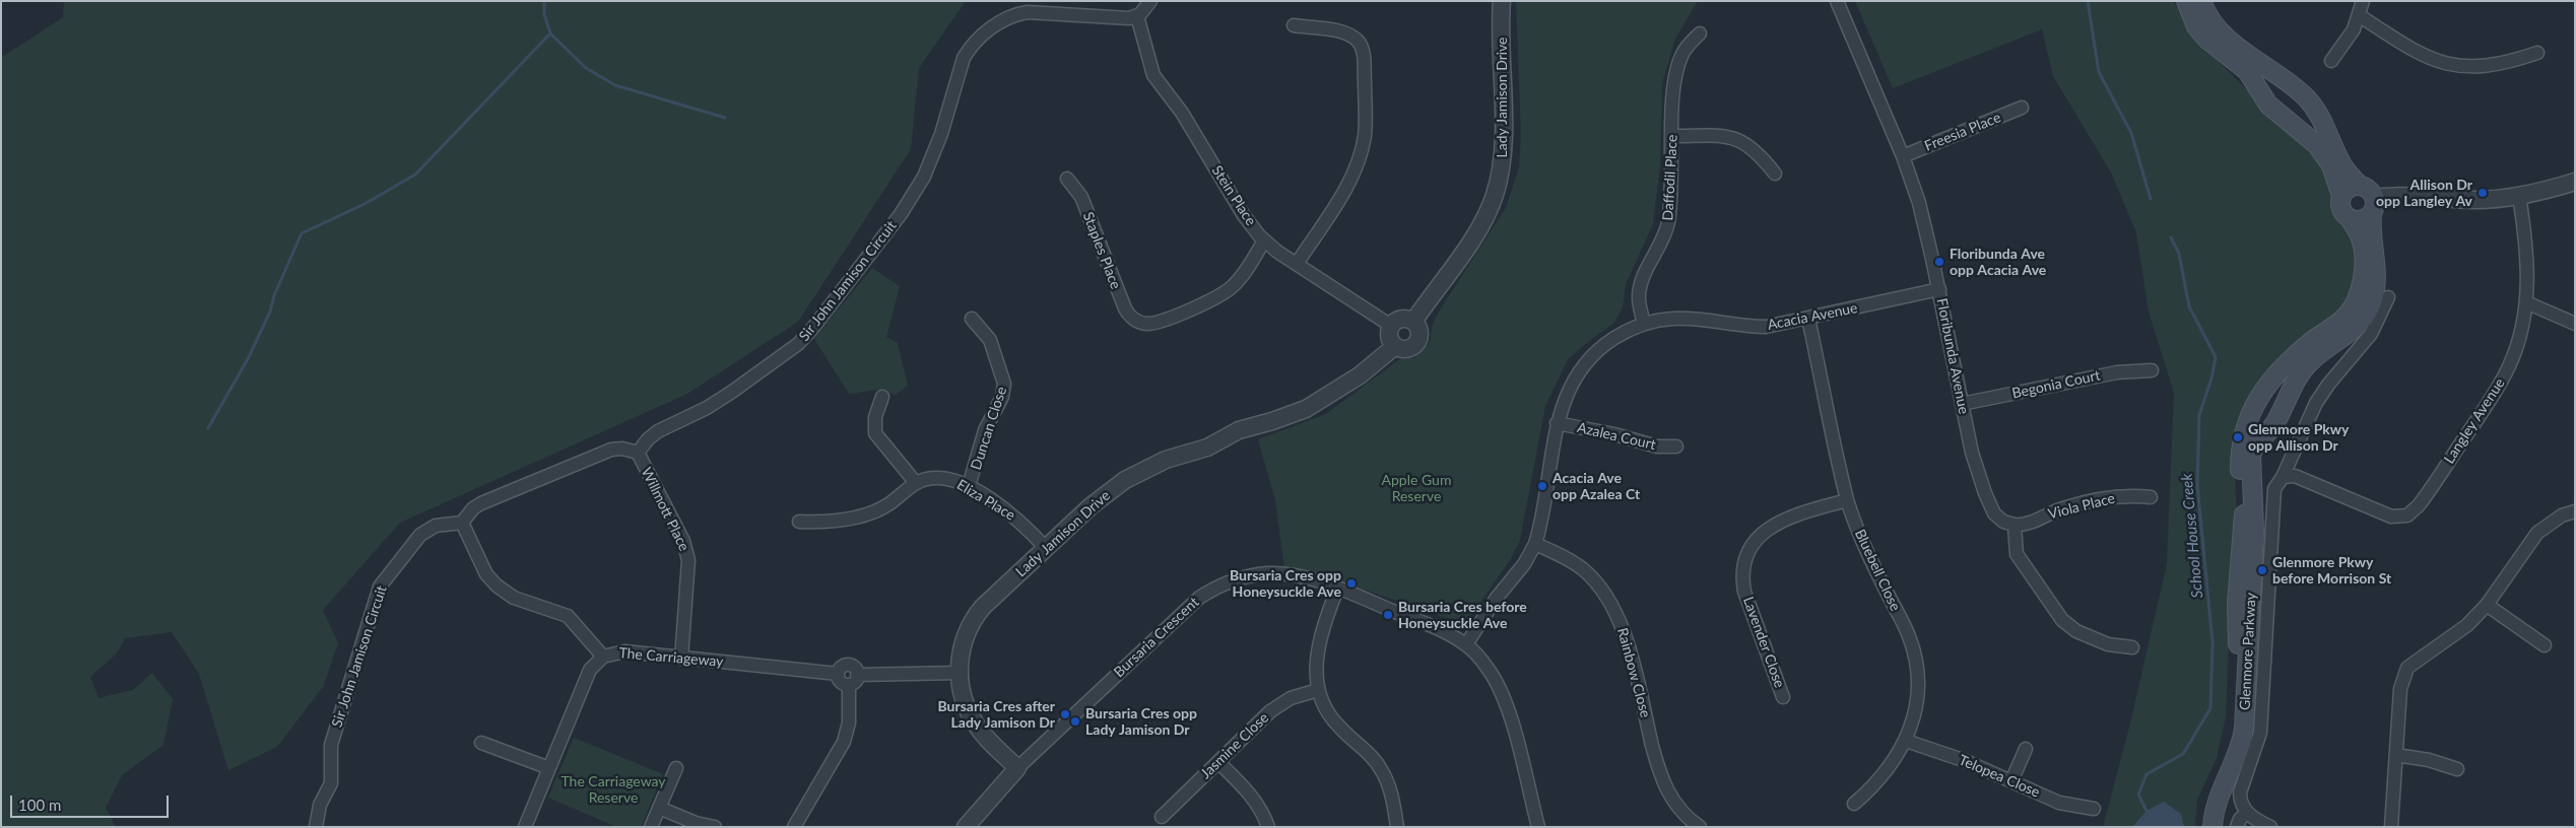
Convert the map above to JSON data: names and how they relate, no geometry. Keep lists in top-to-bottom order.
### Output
{
  "streets": {
    "main road": ["Glenmore Parkway"],
    "street": [
      "Lady Jamison Drive",
      "Freesia Place",
      "Daffodil Place",
      "Stein Place",
      "Staples Place",
      "Sir John Jamison Circuit",
      "Acacia Avenue",
      "Floribunda Avenue",
      "Begonia Court",
      "Langley Avenue",
      "Duncan Close",
      "Azalea Court",
      "Eliza Place",
      "Viola Place",
      "Willmott Place",
      "Bluebell Close",
      "Bursaria Crescent",
      "Lavender Close",
      "The Carriageway",
      "Rainbow Close",
      "Jasmine Close",
      "Telopea Close"
    ]
  },
  "crossings": [
    ["Lady Jamison Drive", "Stein Place"],
    ["Lady Jamison Drive", "Eliza Place"],
    ["Lady Jamison Drive", "Bursaria Crescent"],
    ["Freesia Place", "Floribunda Avenue"],
    ["Daffodil Place", "Acacia Avenue"],
    ["Stein Place", "Staples Place"],
    ["Stein Place", "Sir John Jamison Circuit"],
    ["Sir John Jamison Circuit", "Willmott Place"],
    ["Acacia Avenue", "Floribunda Avenue"],
    ["Acacia Avenue", "Azalea Court"],
    ["Acacia Avenue", "Bluebell Close"],
    ["Acacia Avenue", "Bursaria Crescent"],
    ["Acacia Avenue", "Rainbow Close"],
    ["Floribunda Avenue", "Begonia Court"],
    ["Floribunda Avenue", "Viola Place"],
    ["Duncan Close", "Eliza Place"],
    ["Willmott Place", "The Carriageway"],
    ["Bluebell Close", "Lavender Close"],
    ["Bluebell Close", "Telopea Close"]
  ],
  "water": ["School House Creek"],
  "parks": ["Apple Gum Reserve", "The Carriageway Reserve"],
  "places": [
    "Allison Dr opp Langley Av",
    "Floribunda Ave opp Acacia Ave",
    "Glenmore Pkwy opp Allison Dr",
    "Acacia Ave opp Azalea Ct",
    "Glenmore Pkwy before Morrison St",
    "Bursaria Cres opp Honeysuckle Ave",
    "Bursaria Cres before Honeysuckle Ave",
    "Bursaria Cres after Lady Jamison Dr",
    "Bursaria Cres opp Lady Jamison Dr"
  ],
  "scale_bar": "100 m"
}
